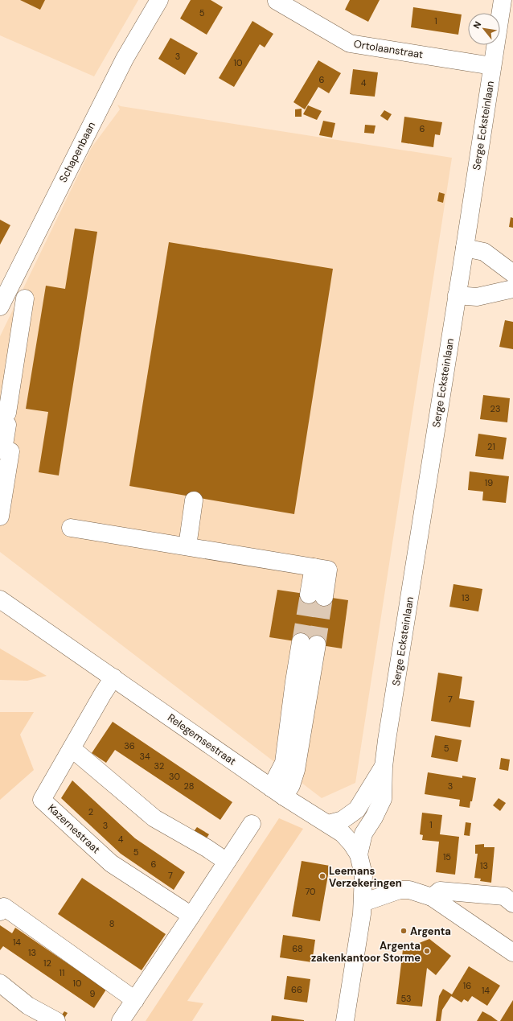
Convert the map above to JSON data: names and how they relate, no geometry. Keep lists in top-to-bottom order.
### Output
{
  "streets": {
    "street": [
      "Ortolaanstraat",
      "Serge Ecksteinlaan",
      "Schapenbaan",
      "Relegemsestraat",
      "Kazernestraat"
    ]
  },
  "crossings": [
    ["Ortolaanstraat", "Serge Ecksteinlaan"],
    ["Serge Ecksteinlaan", "Relegemsestraat"],
    ["Relegemsestraat", "Kazernestraat"]
  ],
  "places": ["Leemans Verzekeringen", "Argenta", "Argenta zakenkantoor Storme"],
  "house_numbers": [
    "5",
    "1",
    "3",
    "10",
    "6",
    "4",
    "6",
    "23",
    "21",
    "19",
    "13",
    "7",
    "36",
    "5",
    "34",
    "32",
    "30",
    "28",
    "3",
    "2",
    "1",
    "3",
    "4",
    "5",
    "15",
    "6",
    "13",
    "7",
    "70",
    "8",
    "14",
    "68",
    "13",
    "12",
    "11",
    "10",
    "16",
    "66",
    "14",
    "9",
    "53"
  ],
  "north": "top left"
}
